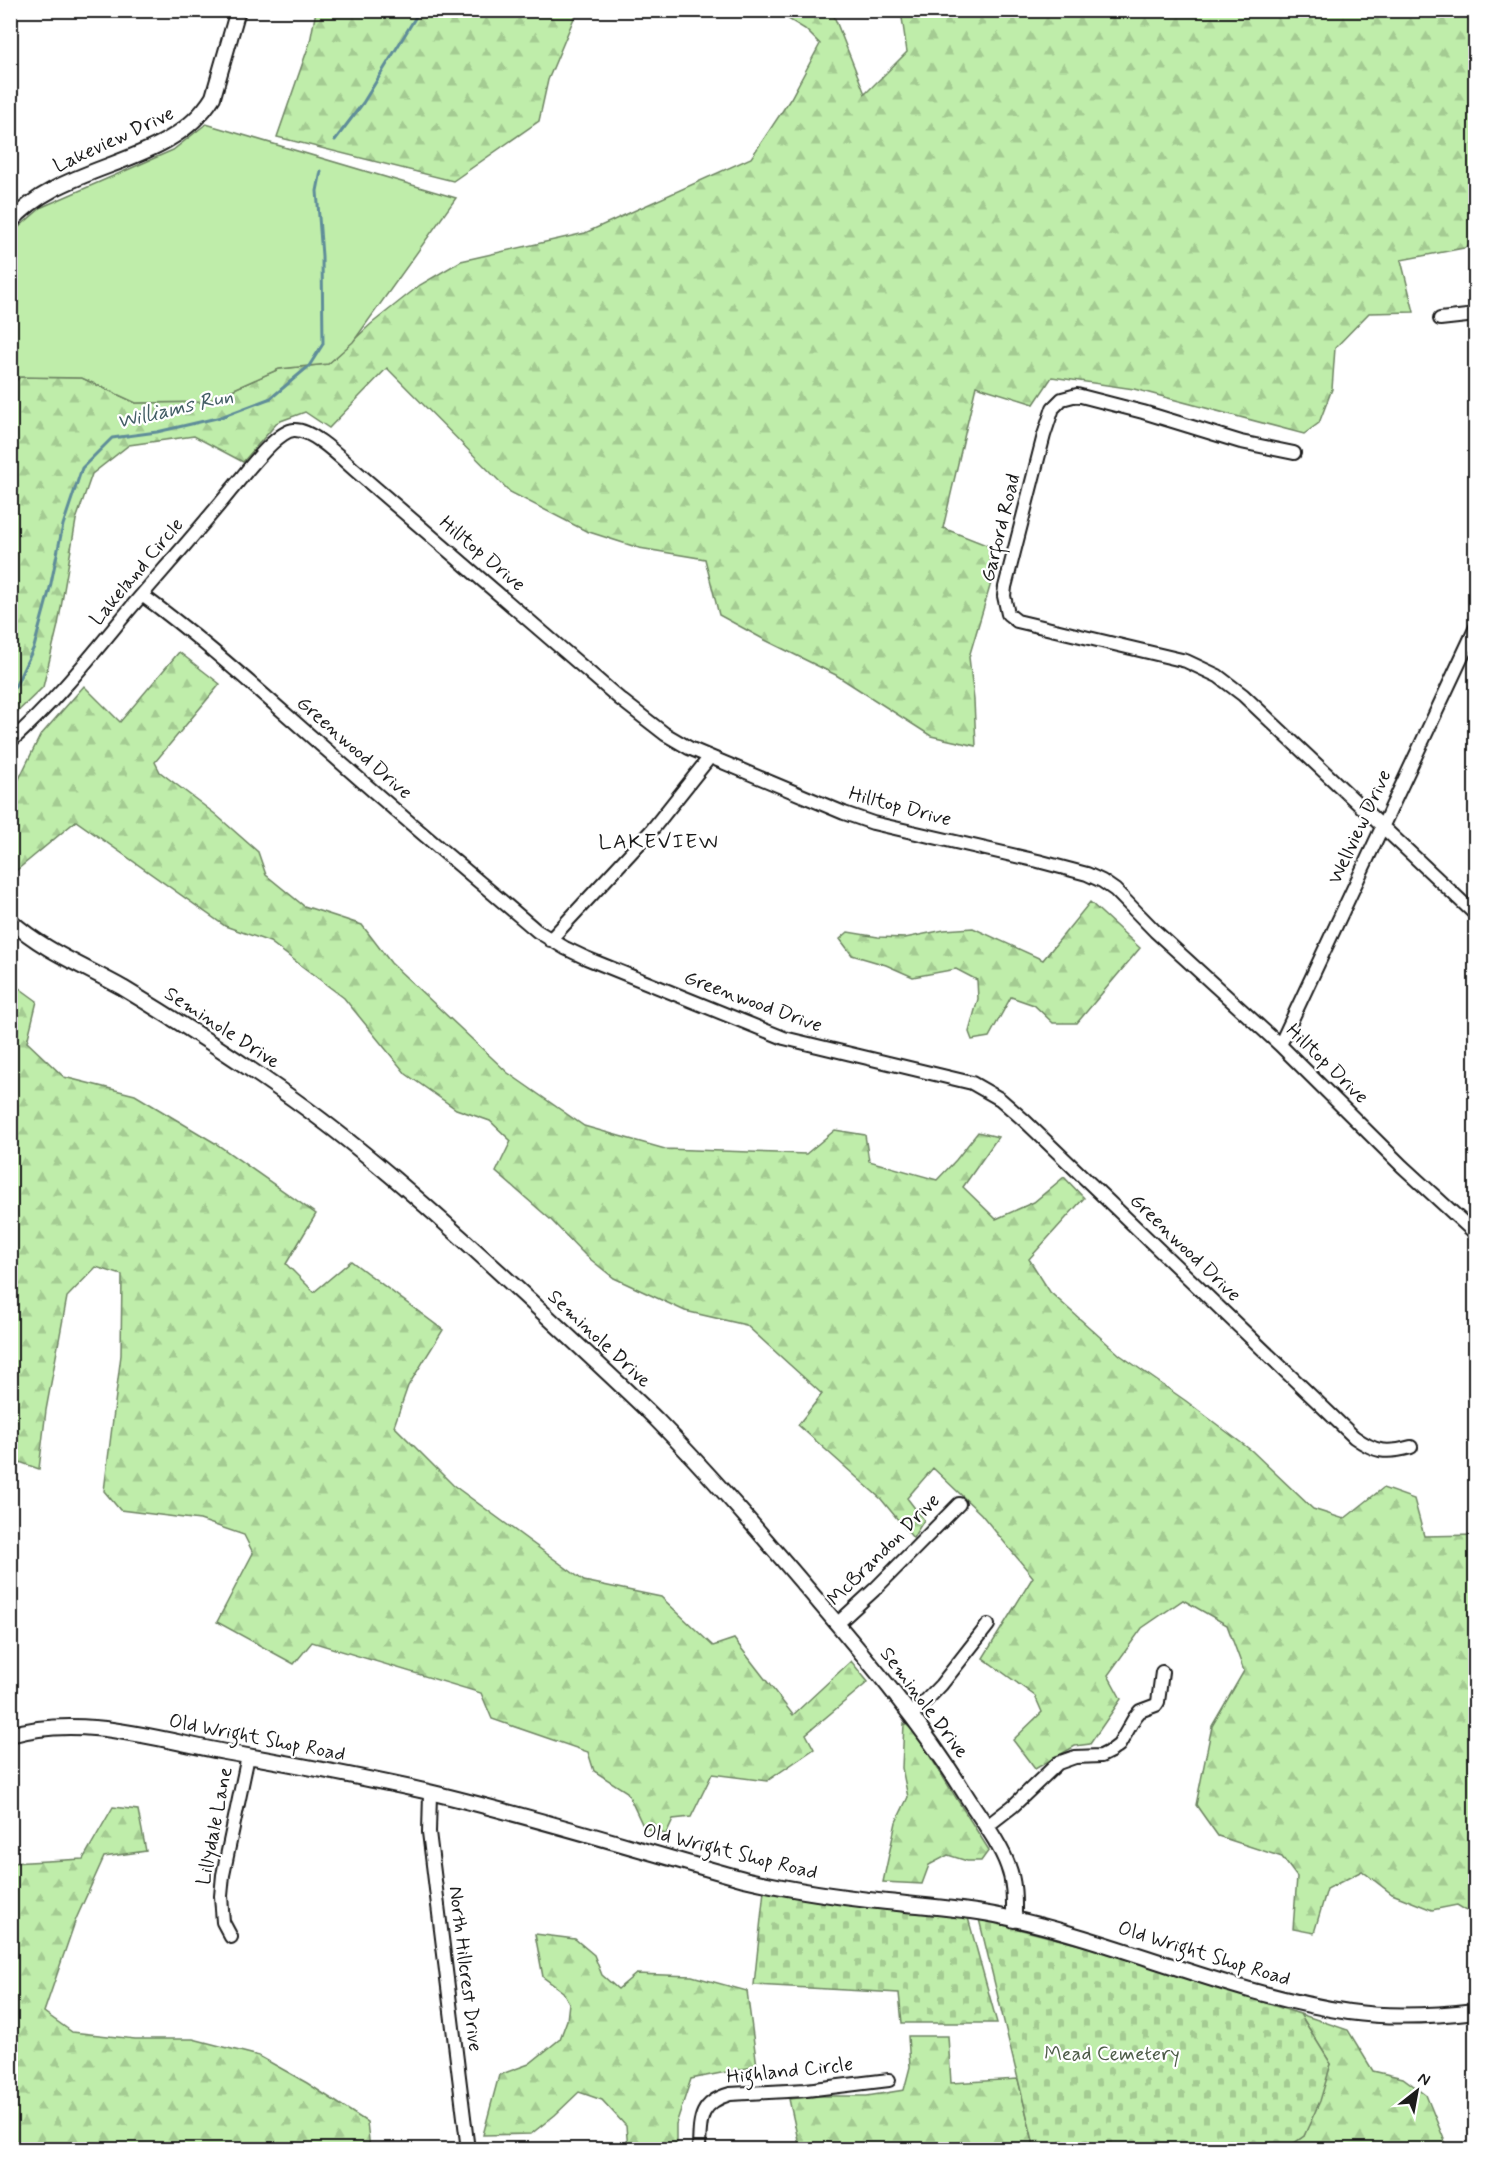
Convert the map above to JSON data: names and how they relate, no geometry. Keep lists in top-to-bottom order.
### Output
{
  "streets": {
    "street": [
      "Lakeview Drive",
      "Garford Road",
      "Hilltop Drive",
      "Lakeland Circle",
      "Greenwood Drive",
      "Wellview Drive",
      "Seminole Drive",
      "McBrandon Drive",
      "Old Wright Shop Road",
      "Lillydale Lane",
      "North Hillcrest Drive",
      "Highland Circle"
    ]
  },
  "crossings": [
    ["Garford Road", "Wellview Drive"],
    ["Hilltop Drive", "Lakeland Circle"],
    ["Hilltop Drive", "Wellview Drive"],
    ["Lakeland Circle", "Greenwood Drive"],
    ["Seminole Drive", "McBrandon Drive"],
    ["Seminole Drive", "Old Wright Shop Road"],
    ["Old Wright Shop Road", "Lillydale Lane"],
    ["Old Wright Shop Road", "North Hillcrest Drive"]
  ],
  "districts": ["LAKEVIEW"],
  "water": ["Williams Run"],
  "parks": ["Mead Cemetery"],
  "north": "top right"
}
